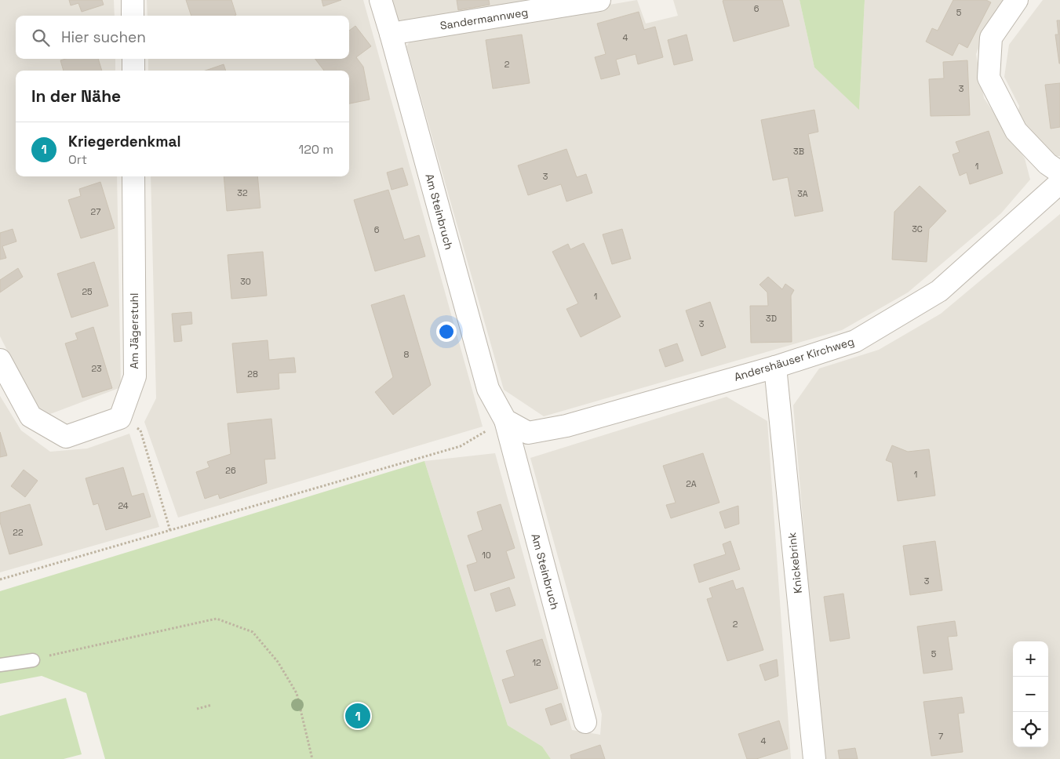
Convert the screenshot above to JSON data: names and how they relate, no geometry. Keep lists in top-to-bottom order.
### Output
{
  "streets": {
    "street": [
      "Sandermannweg",
      "Am Steinbruch",
      "Am Jägerstuhl",
      "Andershäuser Kirchweg",
      "Knickebrink"
    ]
  },
  "crossings": [
    ["Sandermannweg", "Am Steinbruch"],
    ["Am Steinbruch", "Andershäuser Kirchweg"],
    ["Andershäuser Kirchweg", "Knickebrink"]
  ],
  "house_numbers": [
    "6",
    "5",
    "4",
    "2",
    "3",
    "3B",
    "1",
    "3",
    "32",
    "3A",
    "27",
    "3C",
    "6",
    "30",
    "25",
    "1",
    "3D",
    "3",
    "8",
    "23",
    "28",
    "26",
    "1",
    "2A",
    "24",
    "22",
    "10",
    "3",
    "2",
    "5",
    "12",
    "7",
    "4"
  ],
  "page": {
    "search": "Hier suchen",
    "heading": "In der Nähe",
    "list": [
      {
        "mark": "1",
        "name": "Kriegerdenkmal",
        "note": "Ort",
        "value": "120 m"
      }
    ],
    "map_buttons": ["+", "−"],
    "pins": "1"
  }
}
